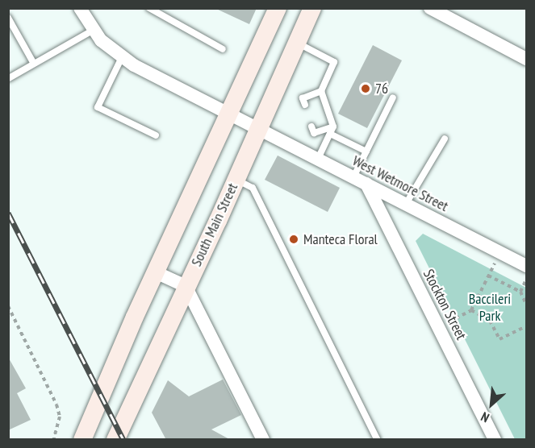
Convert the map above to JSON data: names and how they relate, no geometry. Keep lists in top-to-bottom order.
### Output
{
  "streets": {
    "main road": ["South Main Street"],
    "street": ["West Wetmore Street", "Stockton Street"]
  },
  "crossings": [
    ["West Wetmore Street", "South Main Street"],
    ["West Wetmore Street", "Stockton Street"]
  ],
  "parks": ["Baccileri Park"],
  "places": ["76", "Manteca Floral"],
  "north": "bottom left"
}
